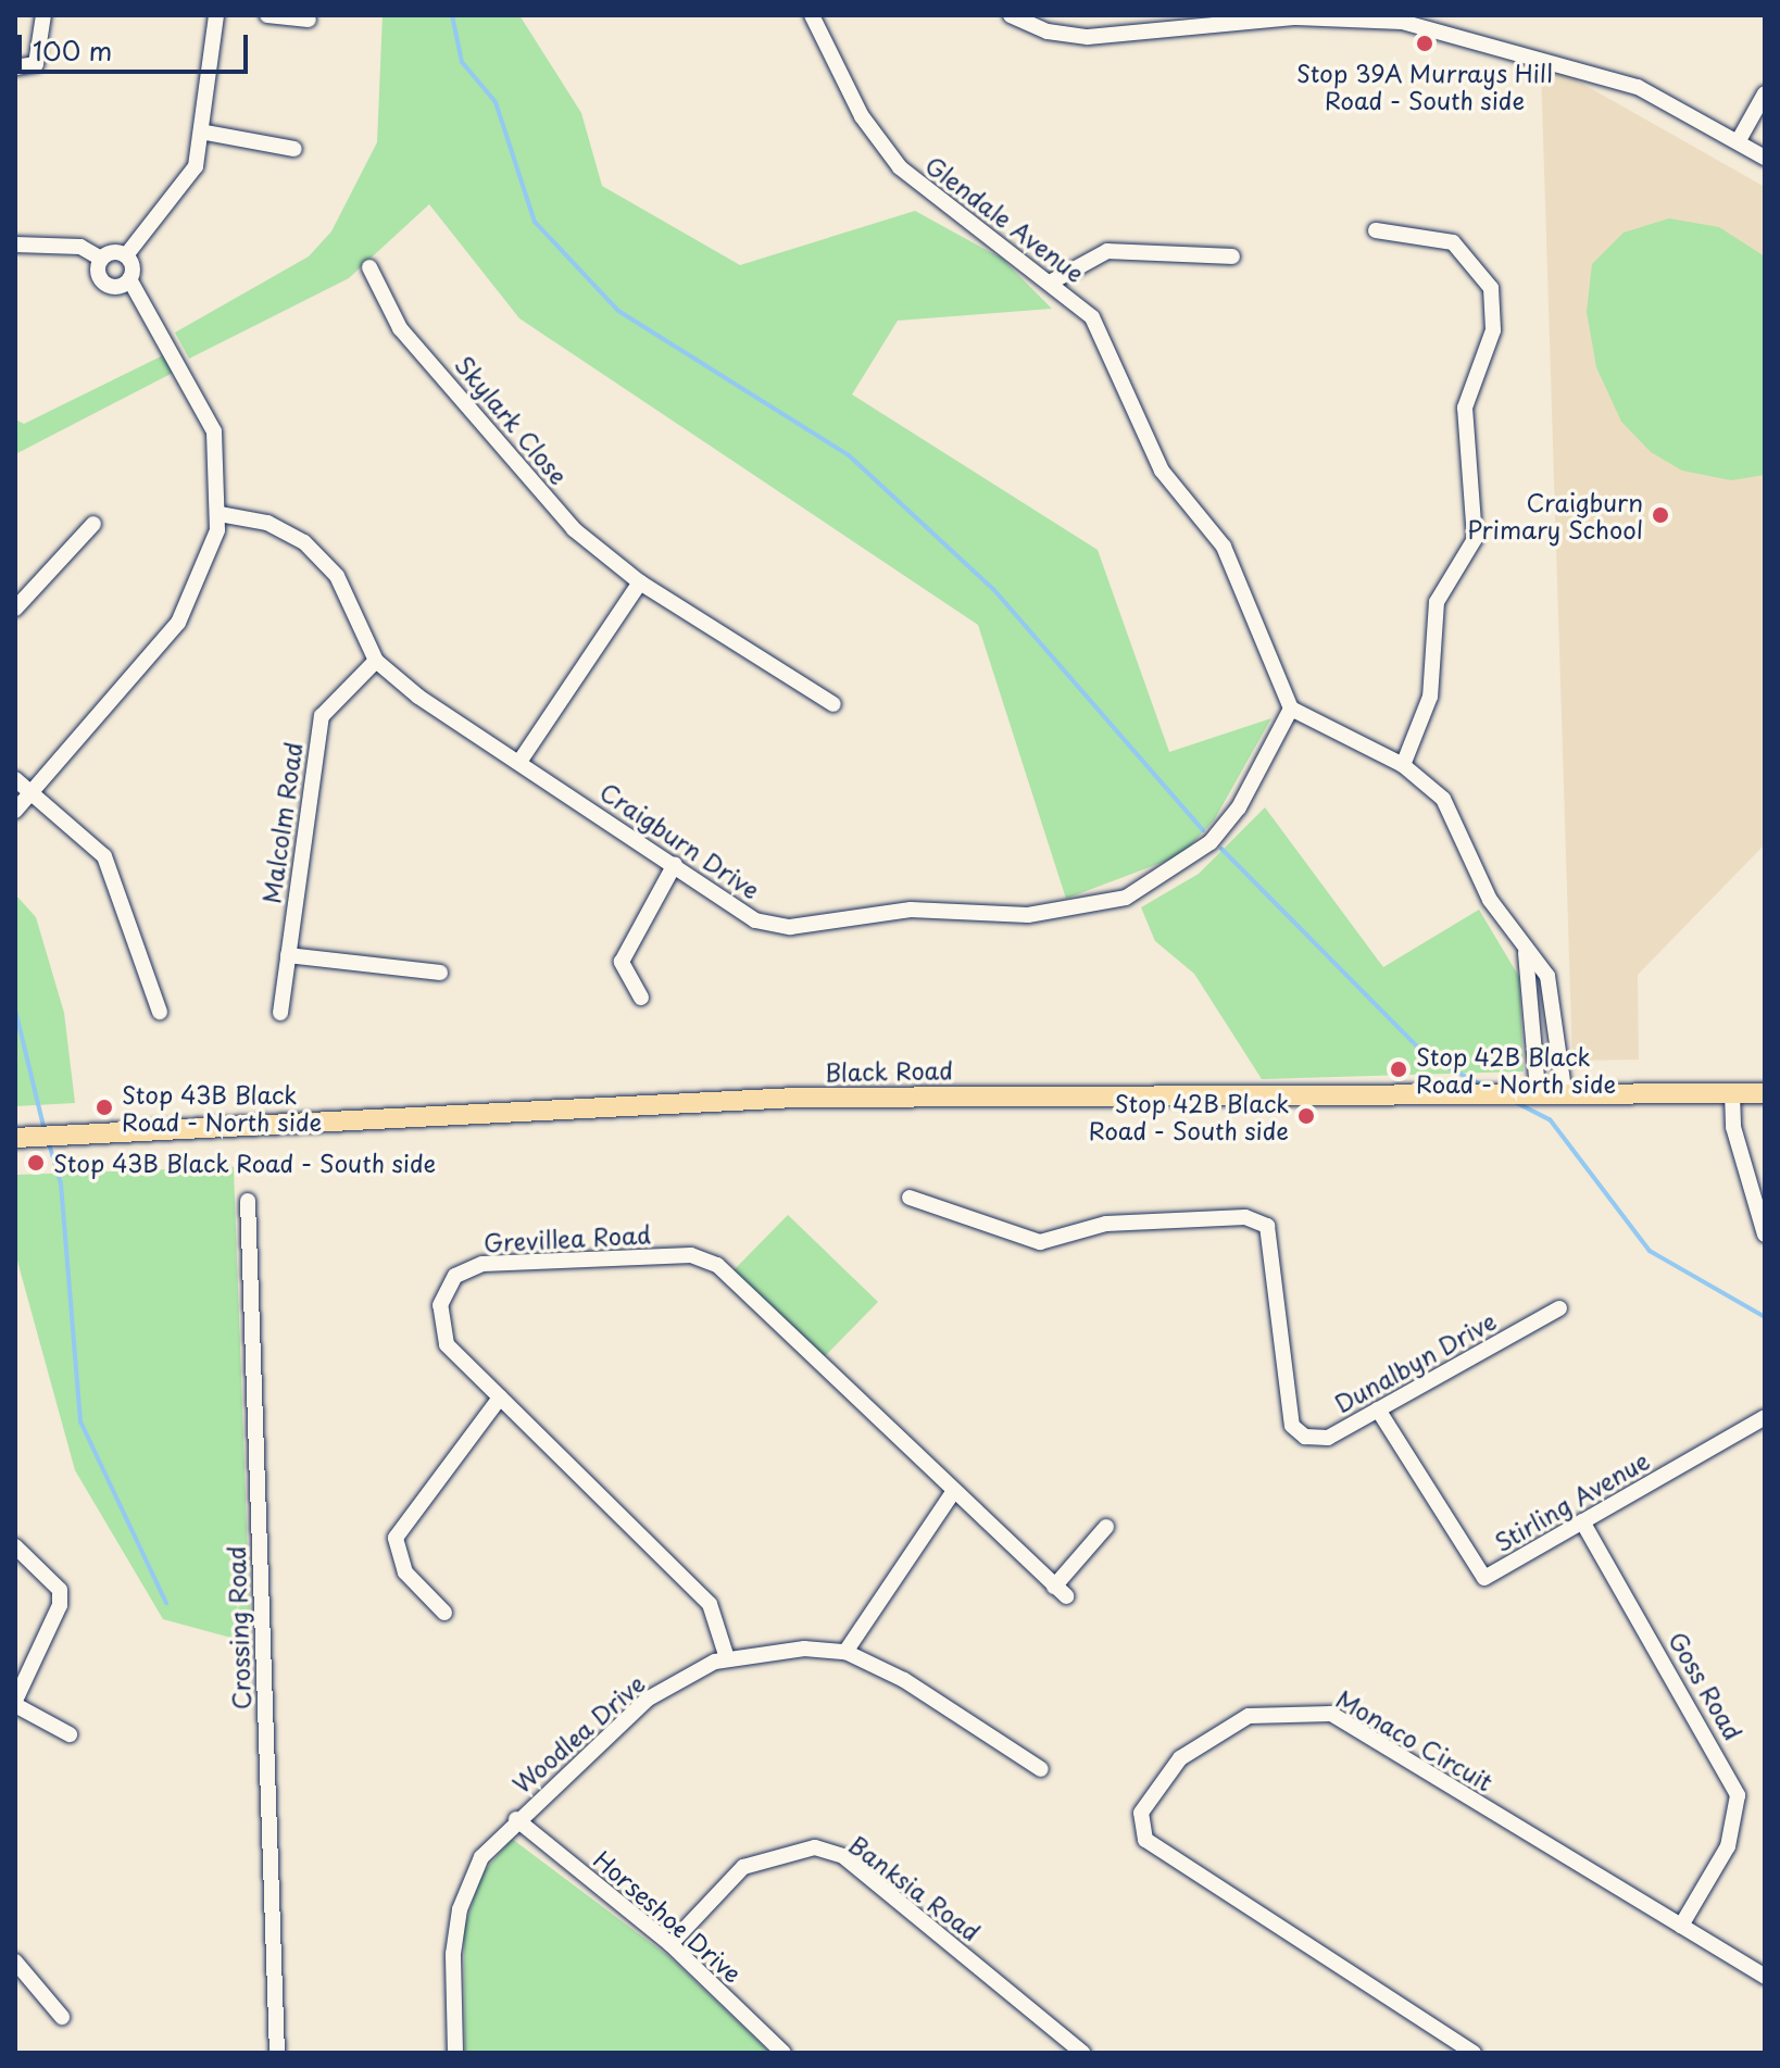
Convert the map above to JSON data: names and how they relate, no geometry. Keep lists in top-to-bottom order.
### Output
{
  "streets": {
    "main road": ["Black Road"],
    "street": [
      "Glendale Avenue",
      "Skylark Close",
      "Malcolm Road",
      "Craigburn Drive",
      "Grevillea Road",
      "Dunalbyn Drive",
      "Stirling Avenue",
      "Crossing Road",
      "Goss Road",
      "Woodlea Drive",
      "Monaco Circuit",
      "Banksia Road",
      "Horseshoe Drive"
    ]
  },
  "crossings": [
    ["Glendale Avenue", "Craigburn Drive"],
    ["Malcolm Road", "Craigburn Drive"],
    ["Grevillea Road", "Woodlea Drive"],
    ["Dunalbyn Drive", "Stirling Avenue"],
    ["Stirling Avenue", "Goss Road"],
    ["Goss Road", "Monaco Circuit"],
    ["Woodlea Drive", "Horseshoe Drive"],
    ["Banksia Road", "Horseshoe Drive"]
  ],
  "places": [
    "Stop 39A Murrays Hill Road - South side",
    "Craigburn Primary School",
    "Stop 42B Black Road - North side",
    "Stop 43B Black Road - North side",
    "Stop 42B Black Road - South side",
    "Stop 43B Black Road - South side"
  ],
  "scale_bar": "100 m"
}
